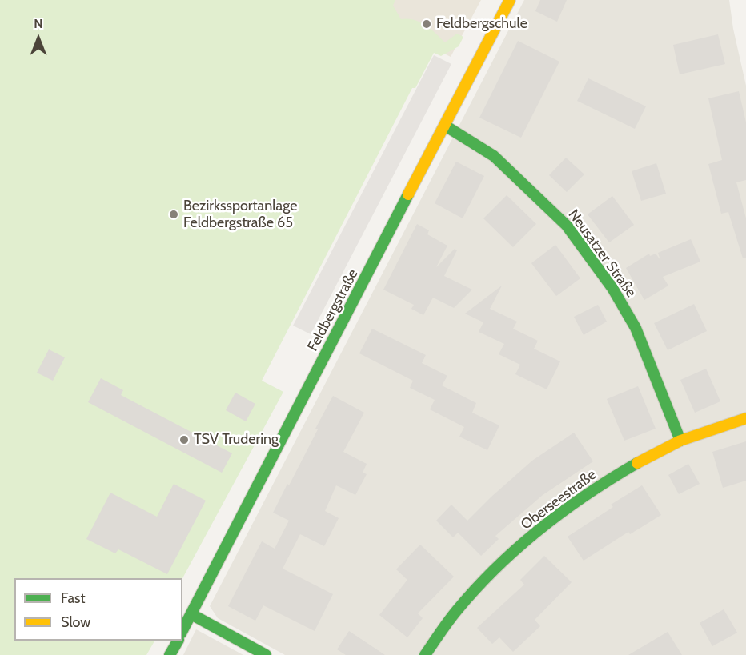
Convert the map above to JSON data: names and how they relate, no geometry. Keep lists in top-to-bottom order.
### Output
{
  "streets": {
    "street": ["Neusatzer Straße", "Feldbergstraße", "Oberseestraße"]
  },
  "crossings": [
    ["Neusatzer Straße", "Feldbergstraße"],
    ["Neusatzer Straße", "Oberseestraße"]
  ],
  "places": ["Feldbergschule", "Bezirkssportanlage Feldbergstraße 65", "TSV Trudering"],
  "legend": ["Fast", "Slow"],
  "north": "top"
}
